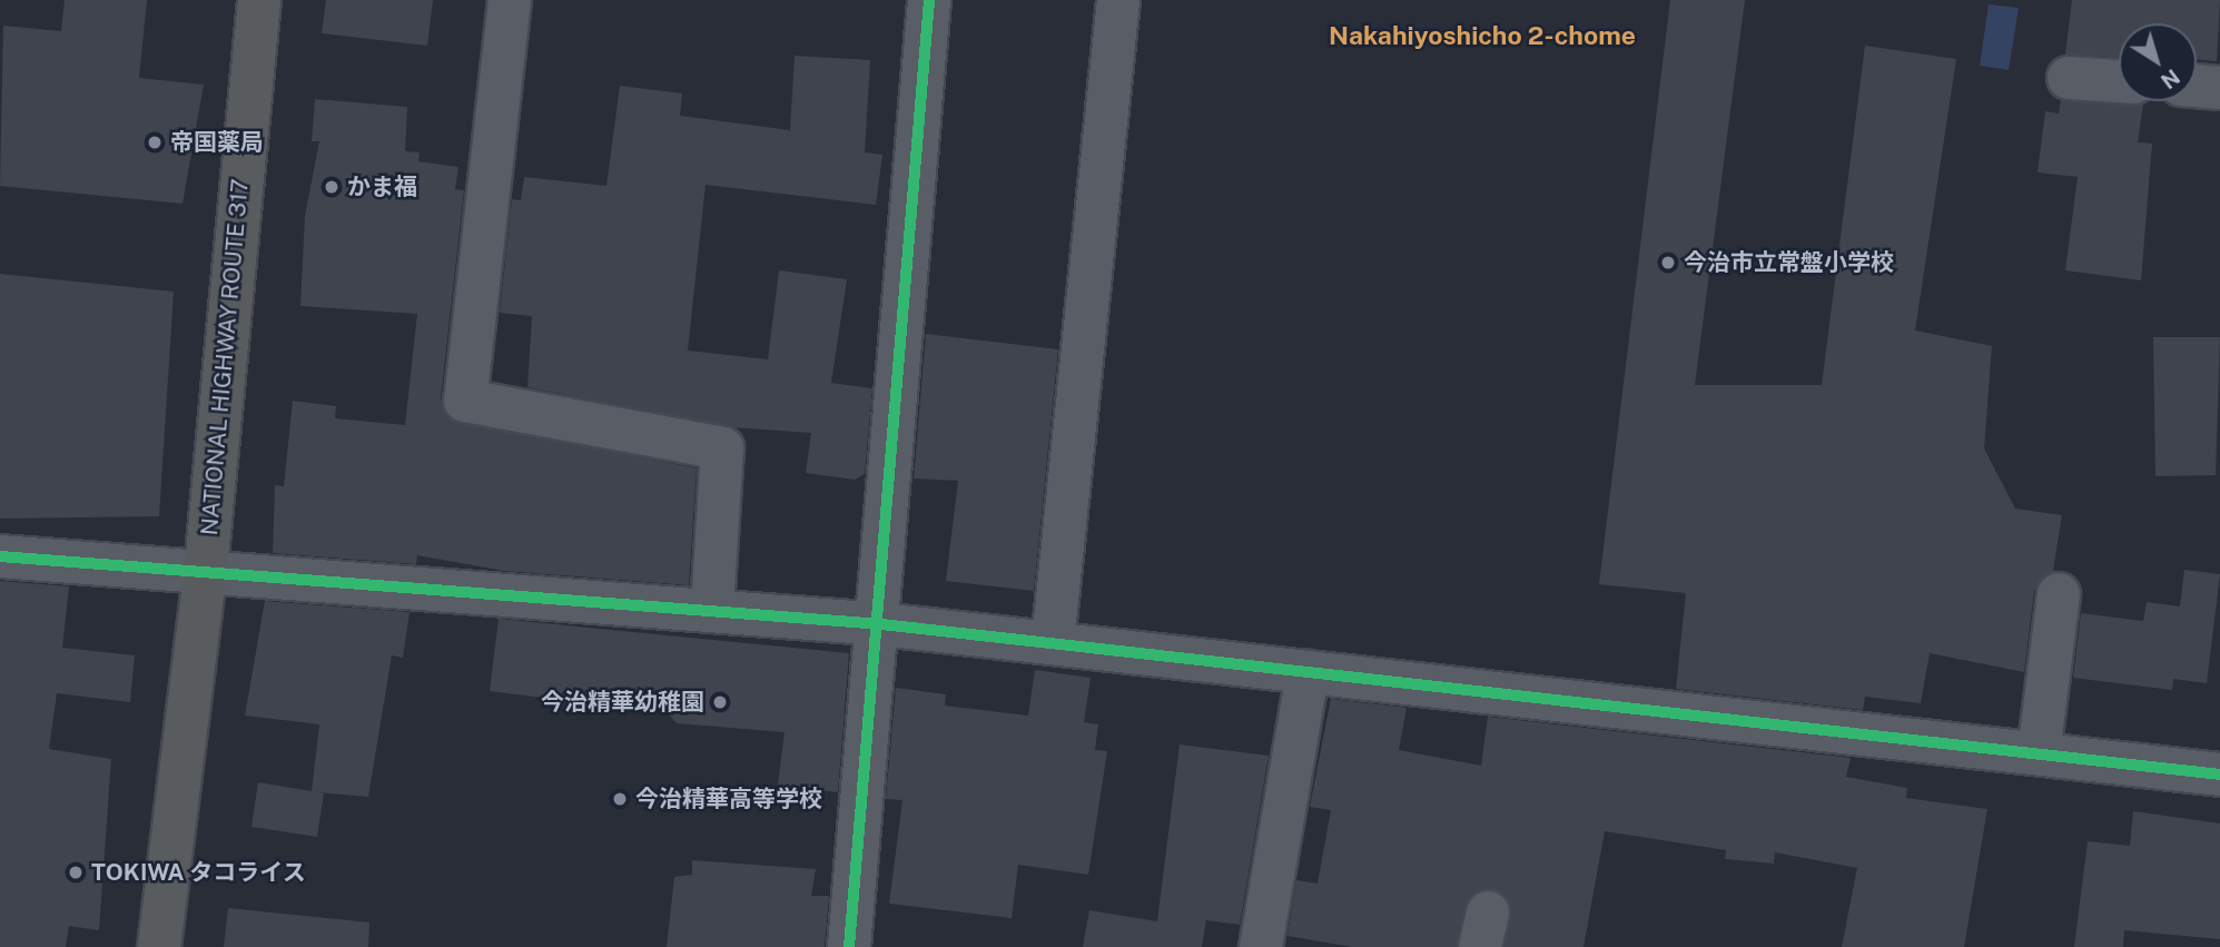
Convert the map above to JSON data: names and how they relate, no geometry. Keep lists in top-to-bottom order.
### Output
{
  "streets": {
    "highway": ["NATIONAL HIGHWAY ROUTE 317"]
  },
  "districts": ["Nakahiyoshicho 2-chome"],
  "places": [
    "帝国薬局",
    "かま福",
    "今治市立常盤小学校",
    "今治精華幼稚園",
    "今治精華高等学校",
    "TOKIWA タコライス"
  ],
  "north": "bottom right"
}
